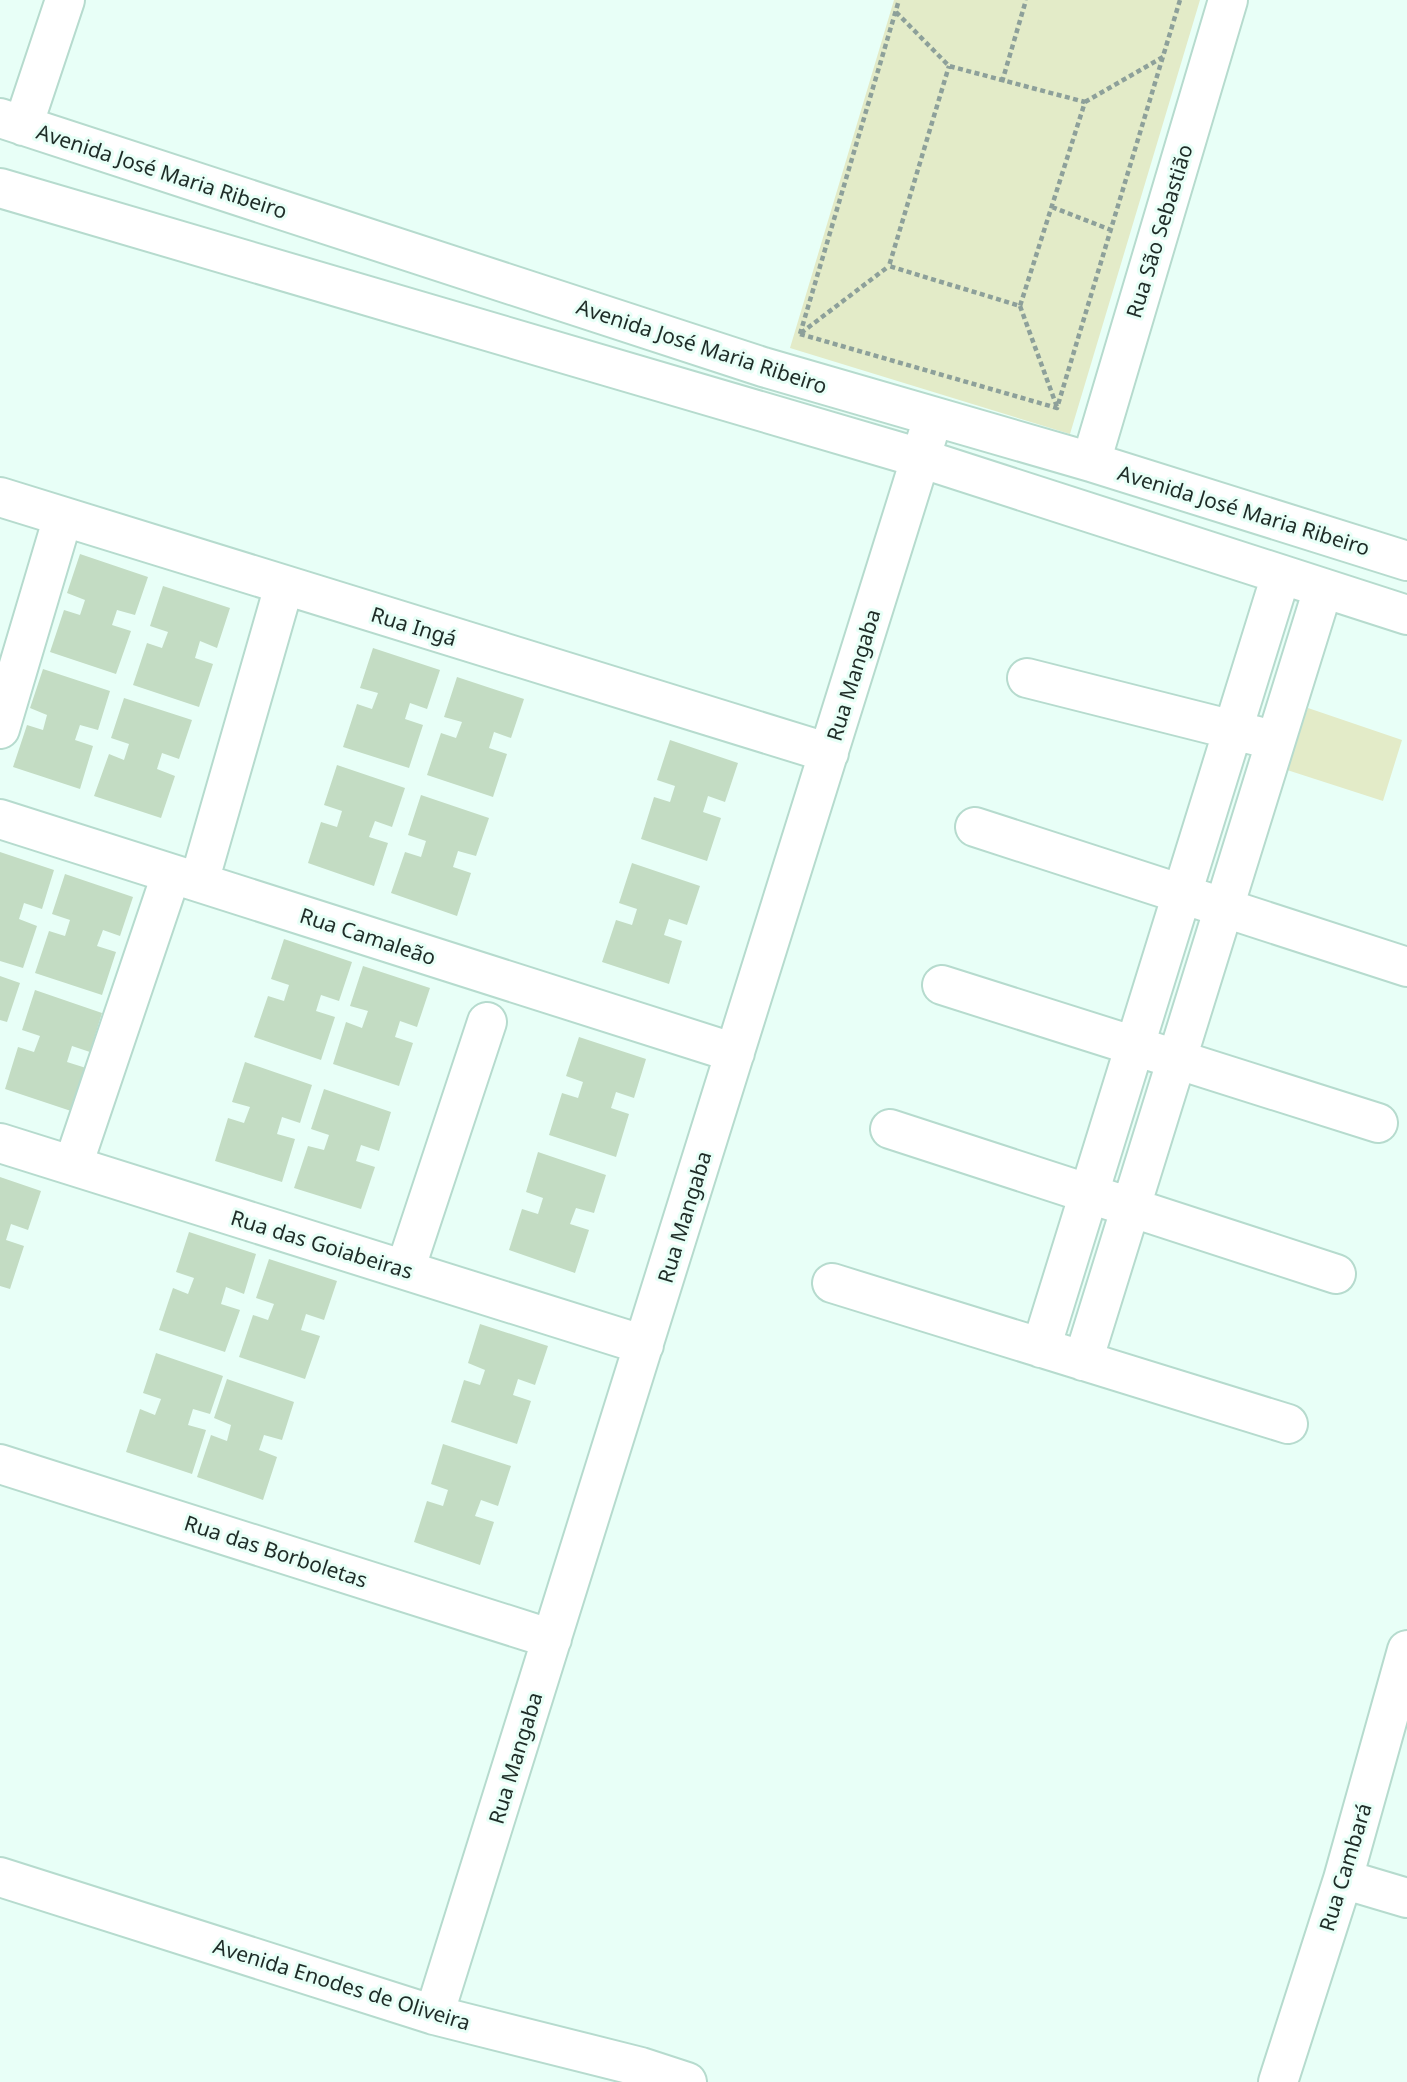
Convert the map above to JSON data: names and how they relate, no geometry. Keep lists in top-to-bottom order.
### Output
{
  "streets": {
    "street": [
      "Avenida José Maria Ribeiro",
      "Rua São Sebastião",
      "Rua Ingá",
      "Rua Mangaba",
      "Rua Camaleão",
      "Rua das Goiabeiras",
      "Rua das Borboletas",
      "Rua Cambará",
      "Avenida Enodes de Oliveira"
    ]
  },
  "crossings": [
    ["Avenida José Maria Ribeiro", "Rua São Sebastião"],
    ["Avenida José Maria Ribeiro", "Rua Mangaba"],
    ["Rua Ingá", "Rua Mangaba"],
    ["Rua Mangaba", "Rua Camaleão"],
    ["Rua Mangaba", "Rua das Goiabeiras"],
    ["Rua Mangaba", "Rua das Borboletas"],
    ["Rua Mangaba", "Avenida Enodes de Oliveira"]
  ]
}
